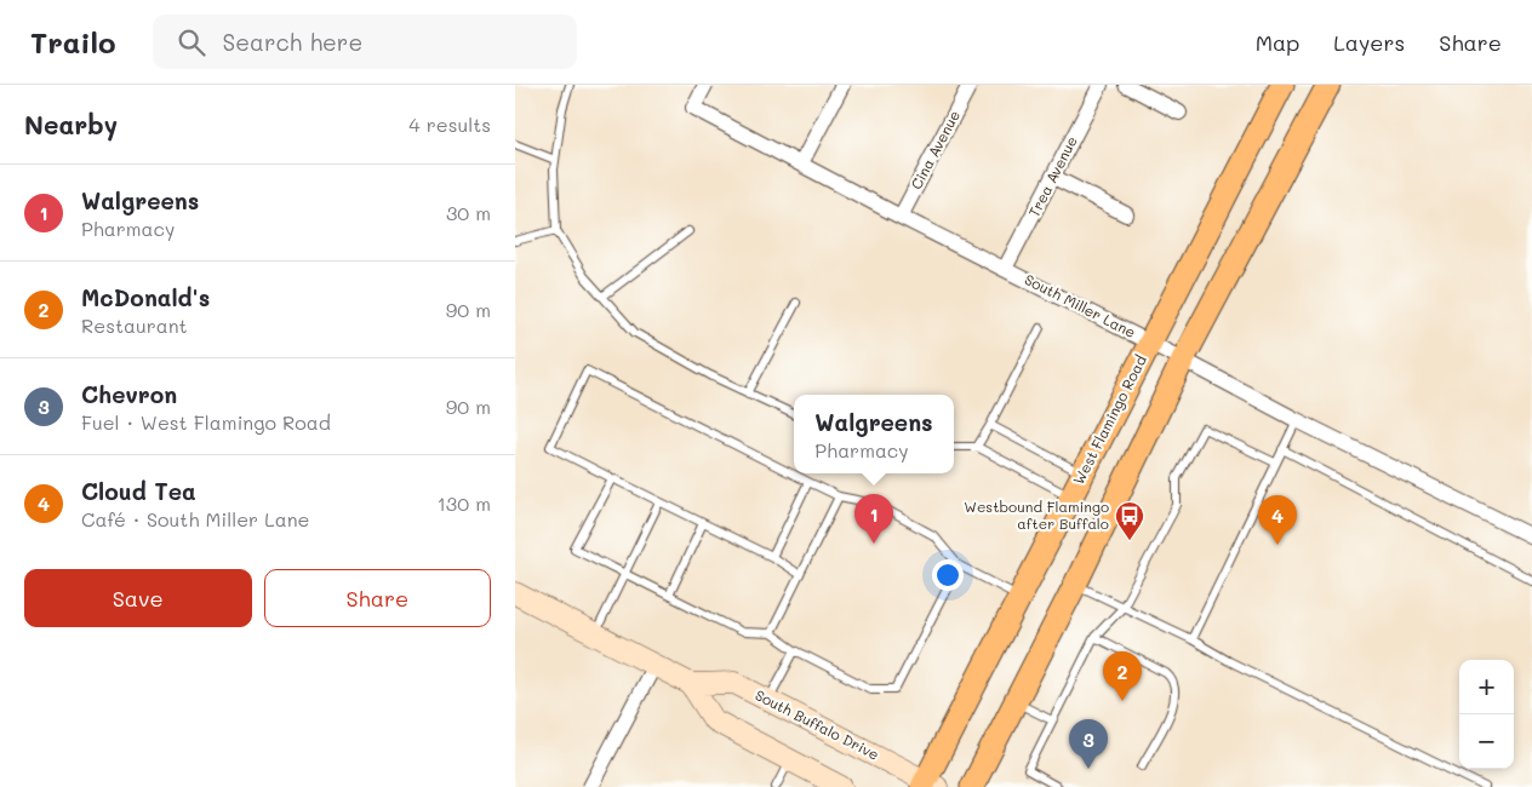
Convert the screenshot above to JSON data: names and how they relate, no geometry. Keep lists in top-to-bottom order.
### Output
{
  "streets": {
    "main road": ["West Flamingo Road", "South Buffalo Drive"],
    "street": ["Cina Avenue", "Trea Avenue", "South Miller Lane"]
  },
  "crossings": [
    ["Cina Avenue", "South Miller Lane"],
    ["Trea Avenue", "South Miller Lane"],
    ["South Miller Lane", "West Flamingo Road"],
    ["West Flamingo Road", "South Buffalo Drive"]
  ],
  "places": {
    "bus stop": ["Westbound Flamingo after Buffalo"]
  },
  "page": {
    "header": "Trailo",
    "search": "Search here",
    "nav": ["Map", "Layers", "Share"],
    "heading": ["Nearby", "4 results"],
    "list": [
      {
        "mark": "1",
        "name": "Walgreens",
        "note": "Pharmacy",
        "value": "30 m"
      },
      {
        "mark": "2",
        "name": "McDonald's",
        "note": "Restaurant",
        "value": "90 m"
      },
      {
        "mark": "3",
        "name": "Chevron",
        "note": "Fuel · West Flamingo Road",
        "value": "90 m"
      },
      {
        "mark": "4",
        "name": "Cloud Tea",
        "note": "Café · South Miller Lane",
        "value": "130 m"
      }
    ],
    "popup": ["Walgreens", "Pharmacy"],
    "pins": [
      "1",
      "4",
      "2",
      "3"
    ],
    "buttons": ["Save", "Share"],
    "map_buttons": ["+", "−"]
  }
}
